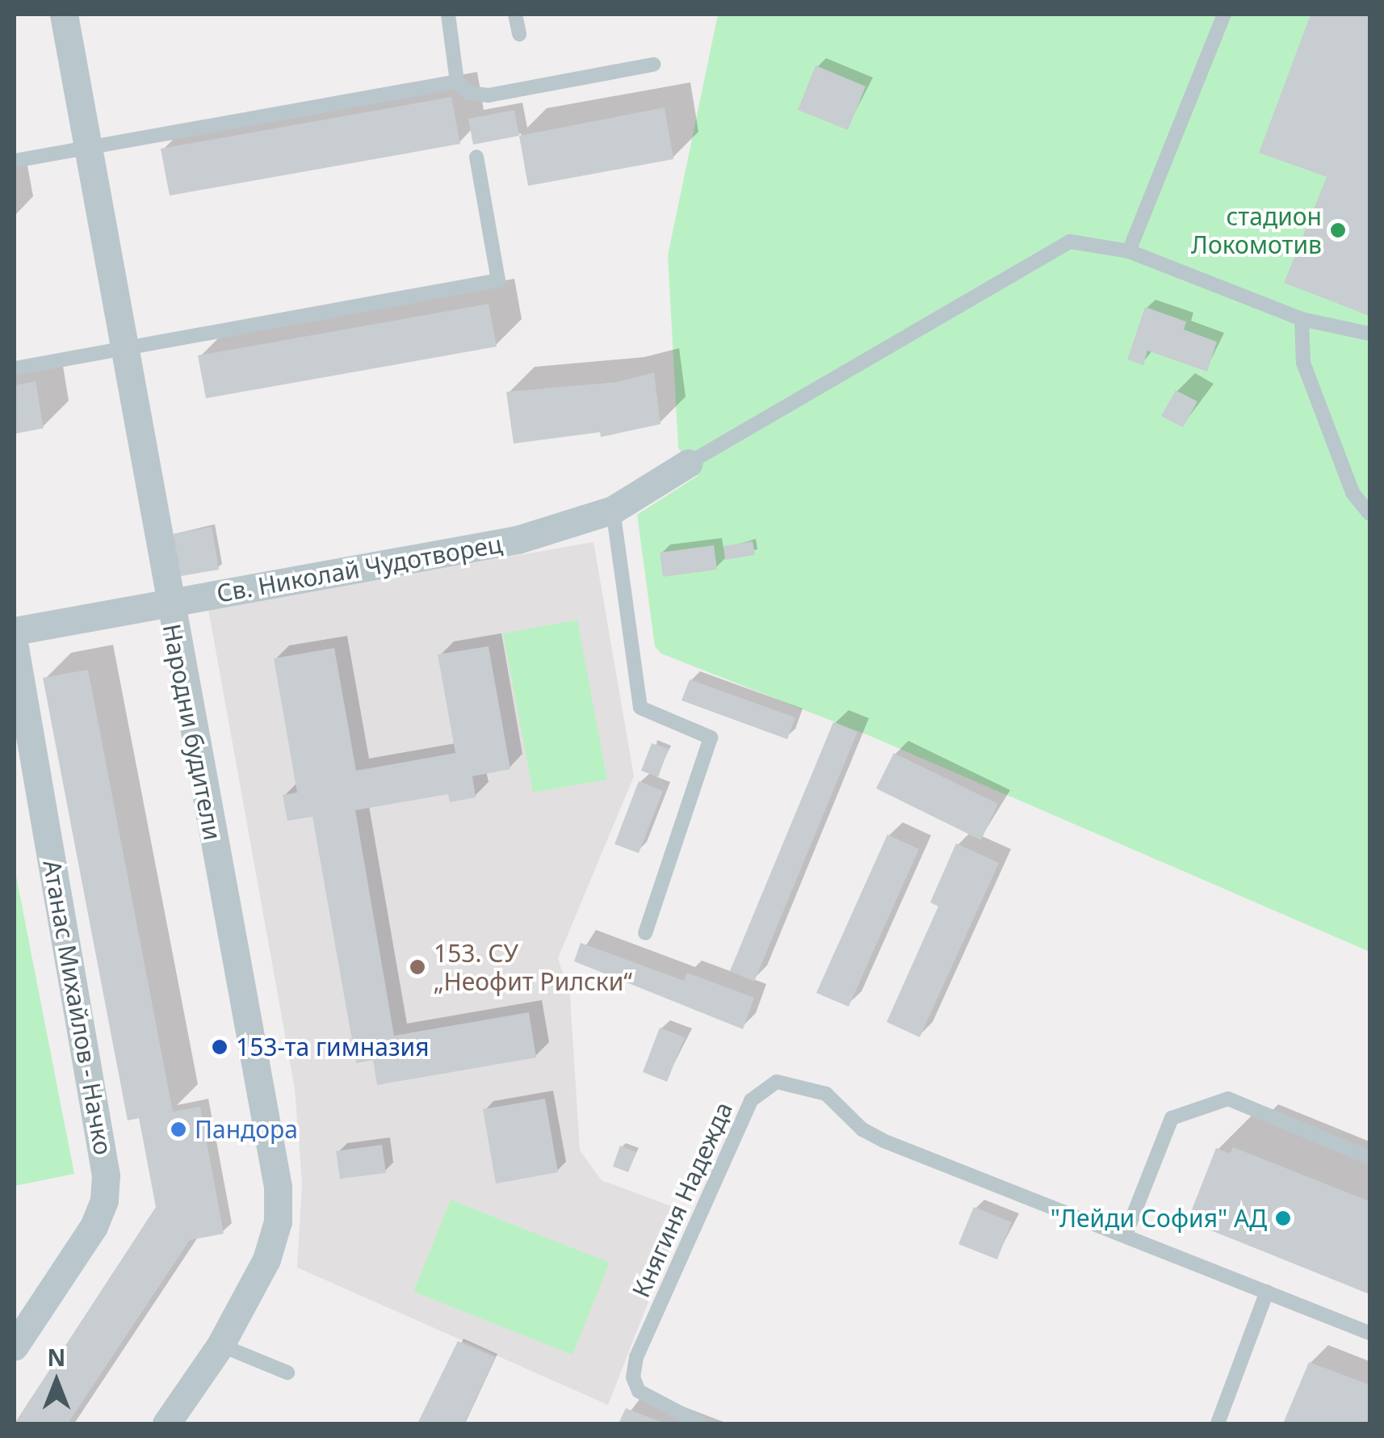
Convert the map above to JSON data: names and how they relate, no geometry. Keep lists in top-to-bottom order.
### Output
{
  "streets": {
    "street": ["Св. Николай Чудотворец", "Народни будители", "Атанас Михайлов - Начко"],
    "lane": ["Княгиня Надежда"]
  },
  "crossings": [
    ["Св. Николай Чудотворец", "Народни будители"]
  ],
  "places": [
    "стадион Локомотив",
    "153. СУ „Неофит Рилски“",
    "153-та гимназия",
    "Пандора",
    "\"Лейди София\" АД"
  ],
  "north": "top"
}
